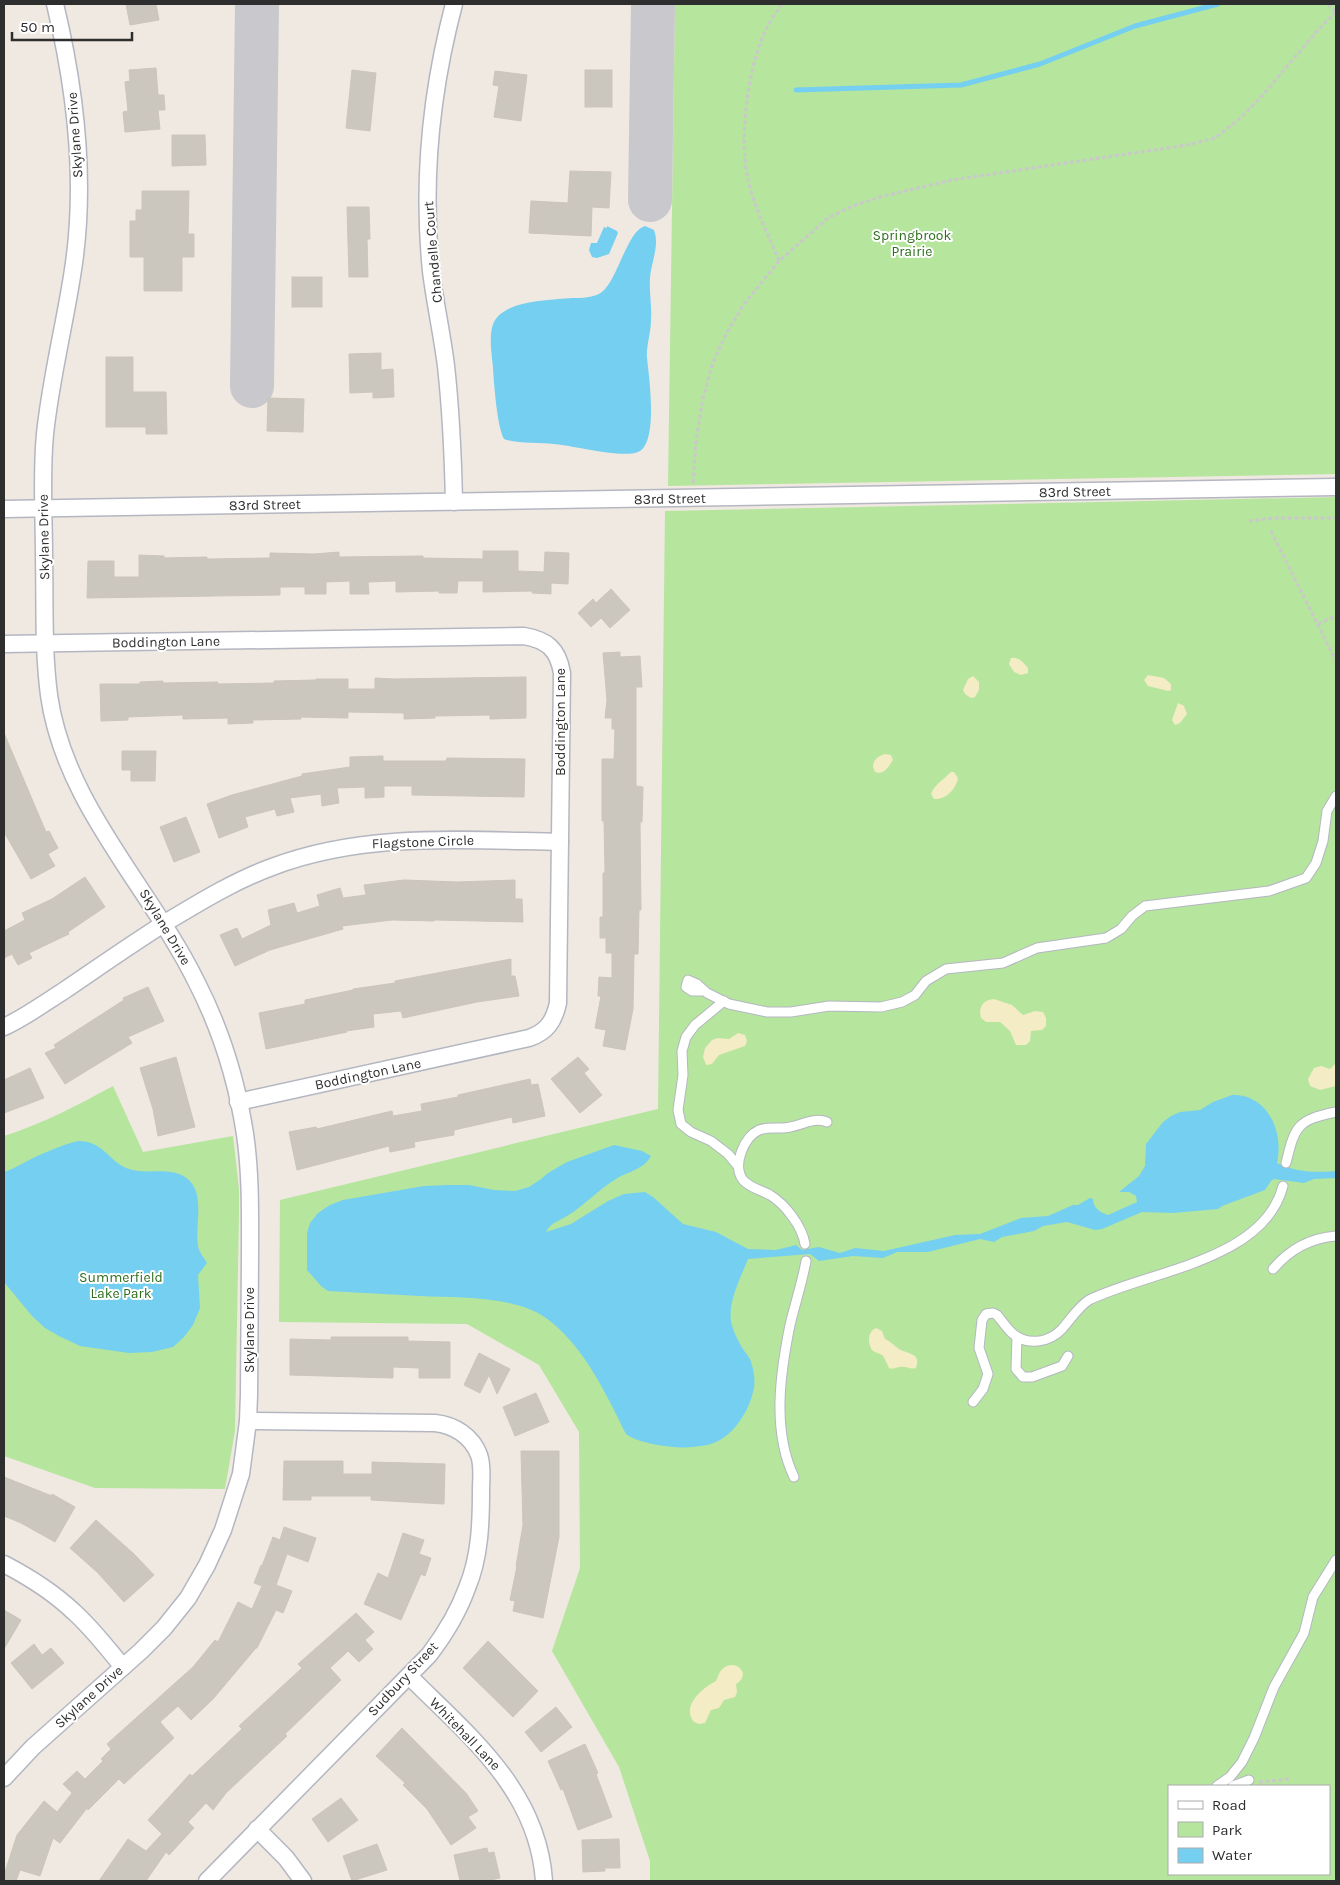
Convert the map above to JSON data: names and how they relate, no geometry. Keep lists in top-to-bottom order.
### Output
{
  "streets": {
    "street": [
      "Skylane Drive",
      "Chandelle Court",
      "83rd Street",
      "Boddington Lane",
      "Flagstone Circle",
      "Sudbury Street",
      "Whitehall Lane"
    ]
  },
  "crossings": [
    ["Skylane Drive", "83rd Street"],
    ["Skylane Drive", "Boddington Lane"],
    ["Skylane Drive", "Flagstone Circle"],
    ["Skylane Drive", "Sudbury Street"],
    ["Chandelle Court", "83rd Street"],
    ["Boddington Lane", "Flagstone Circle"],
    ["Sudbury Street", "Whitehall Lane"]
  ],
  "parks": ["Springbrook Prairie", "Summerfield Lake Park"],
  "legend": ["Road", "Park", "Water"],
  "scale_bar": "50 m"
}
